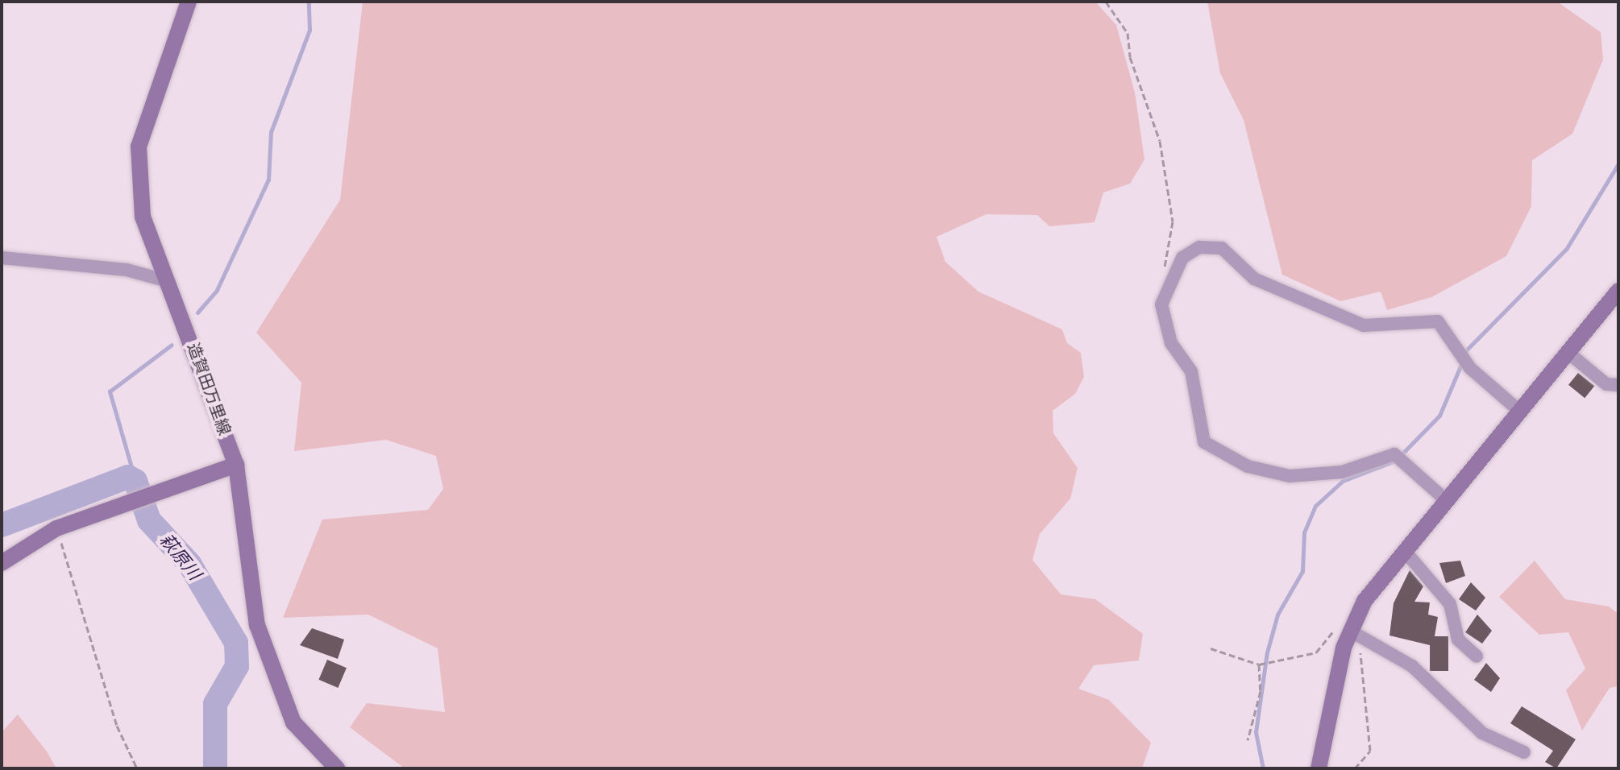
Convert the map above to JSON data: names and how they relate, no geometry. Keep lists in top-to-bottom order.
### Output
{
  "streets": {
    "street": ["造賀田万里線"]
  },
  "water": ["萩原川"]
}
